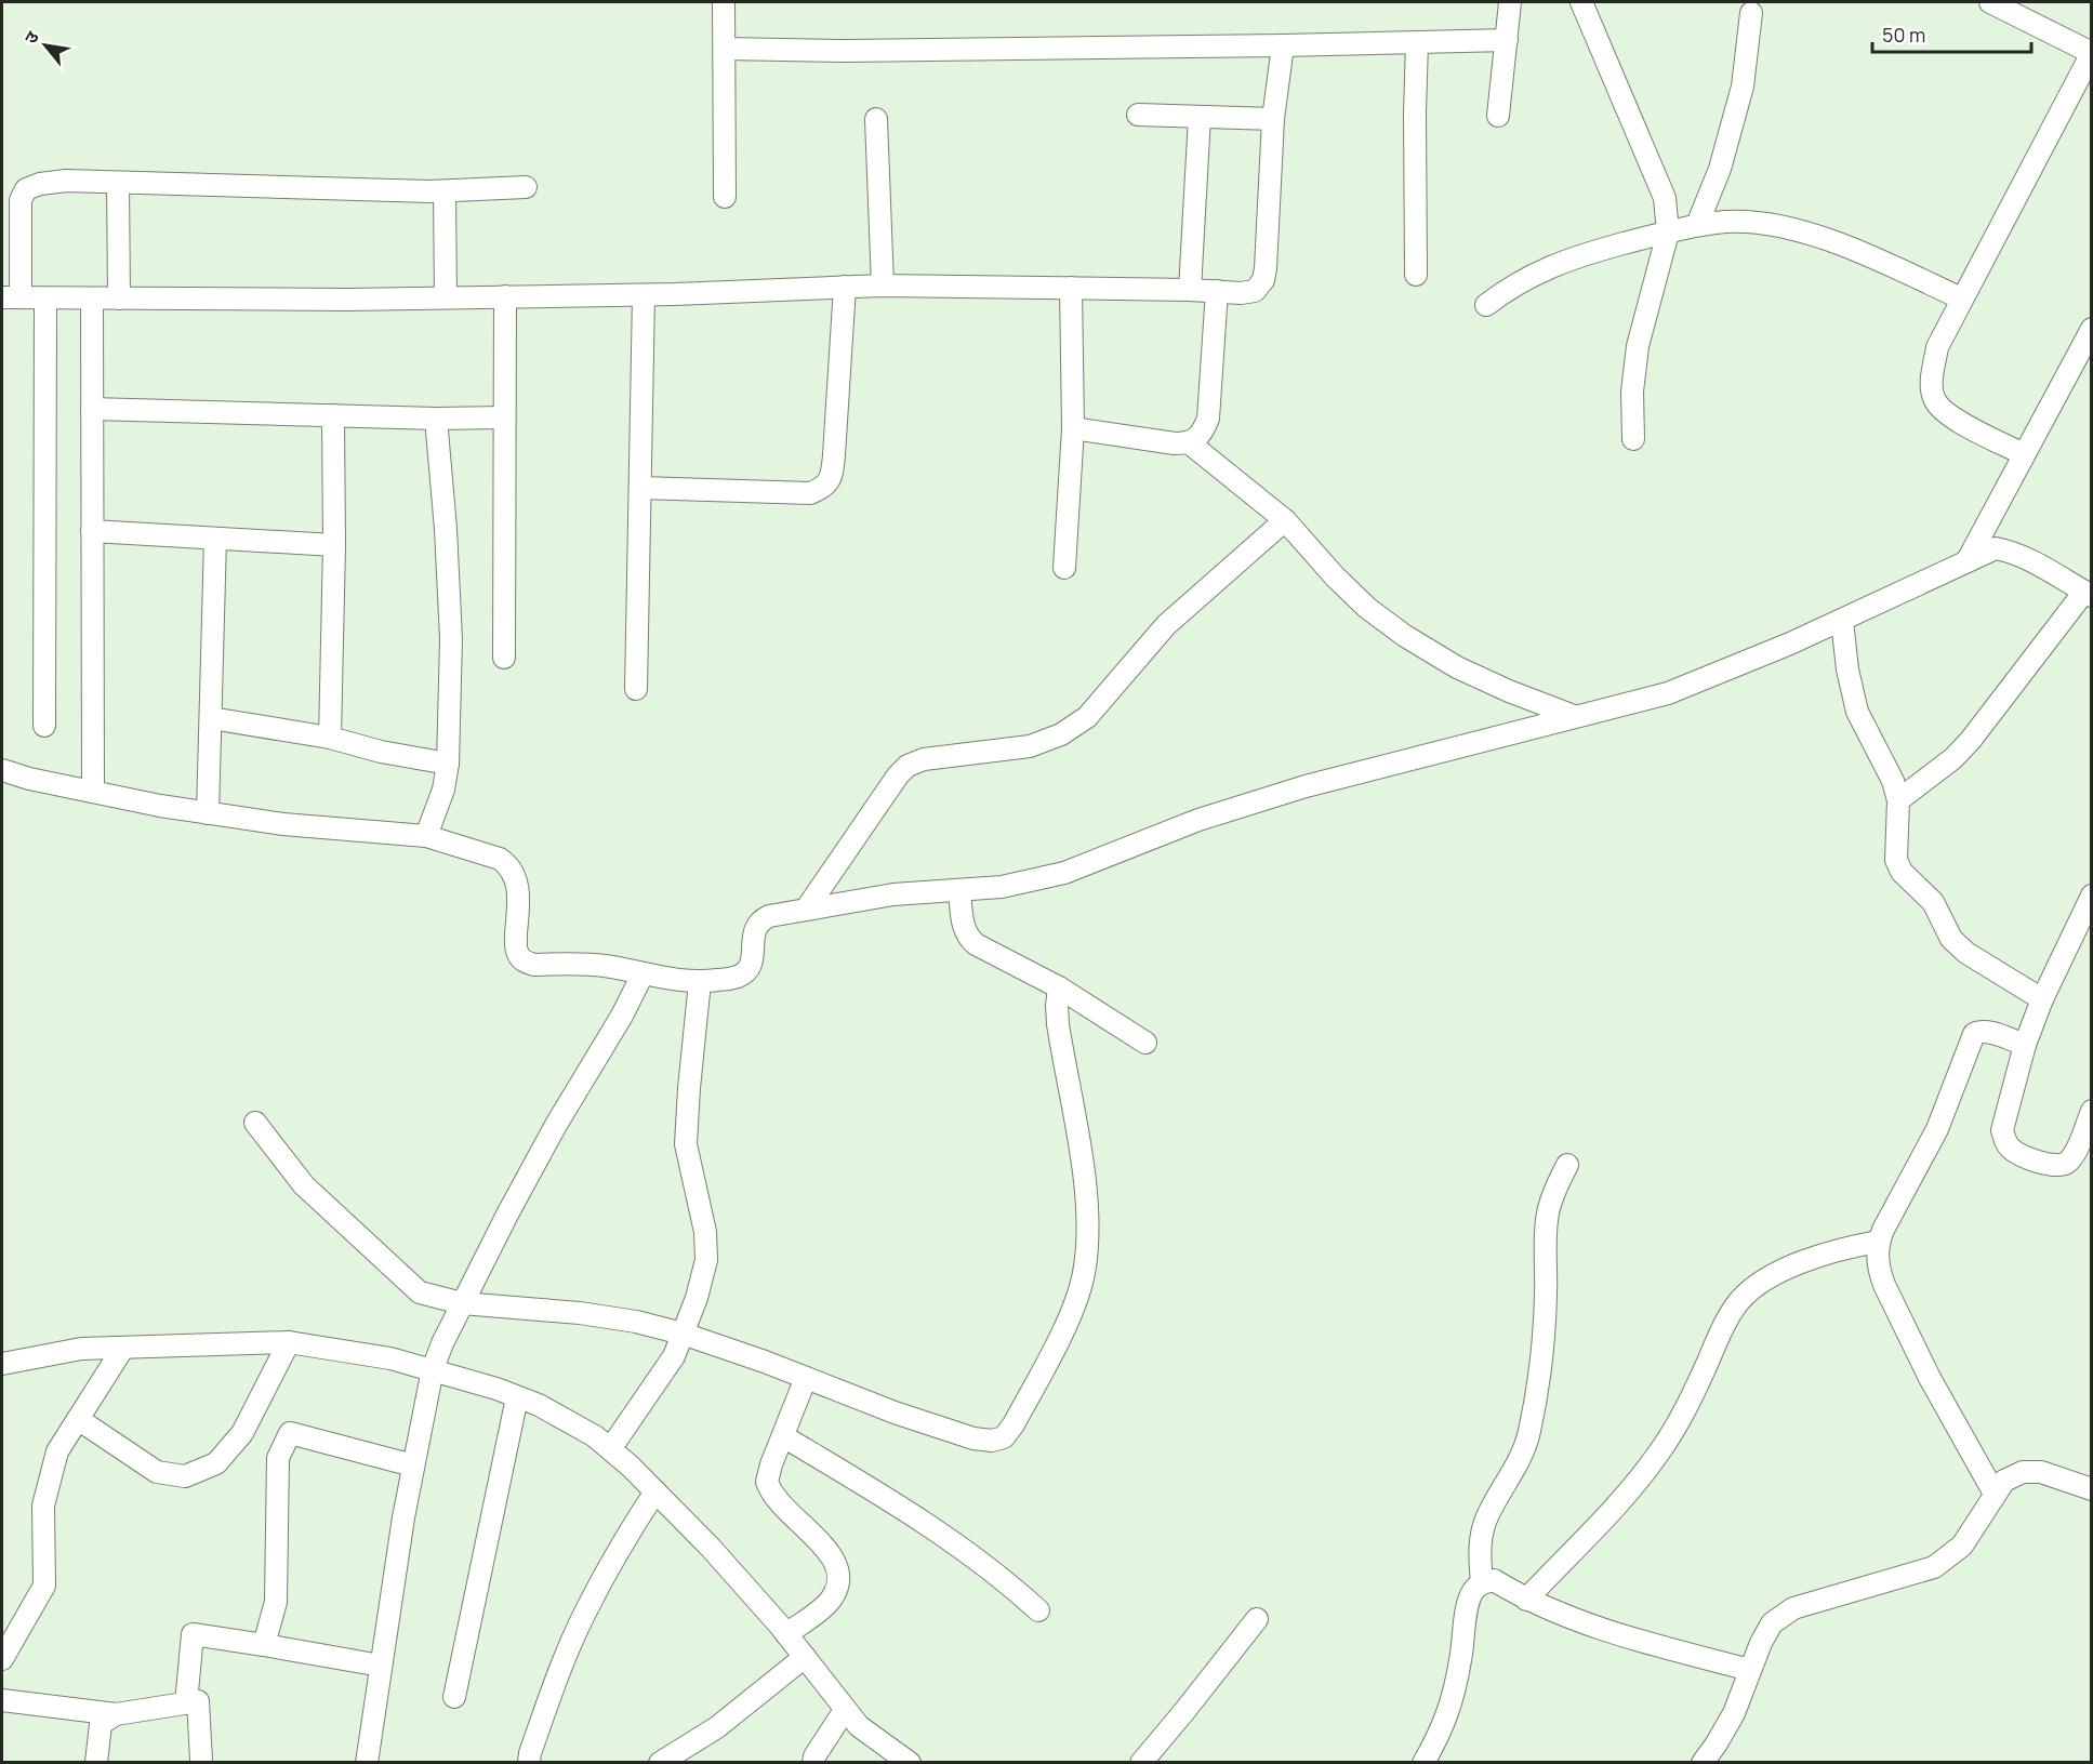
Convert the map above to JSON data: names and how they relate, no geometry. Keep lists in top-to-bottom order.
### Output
{
  "scale_bar": "50 m",
  "north": "top left"
}
